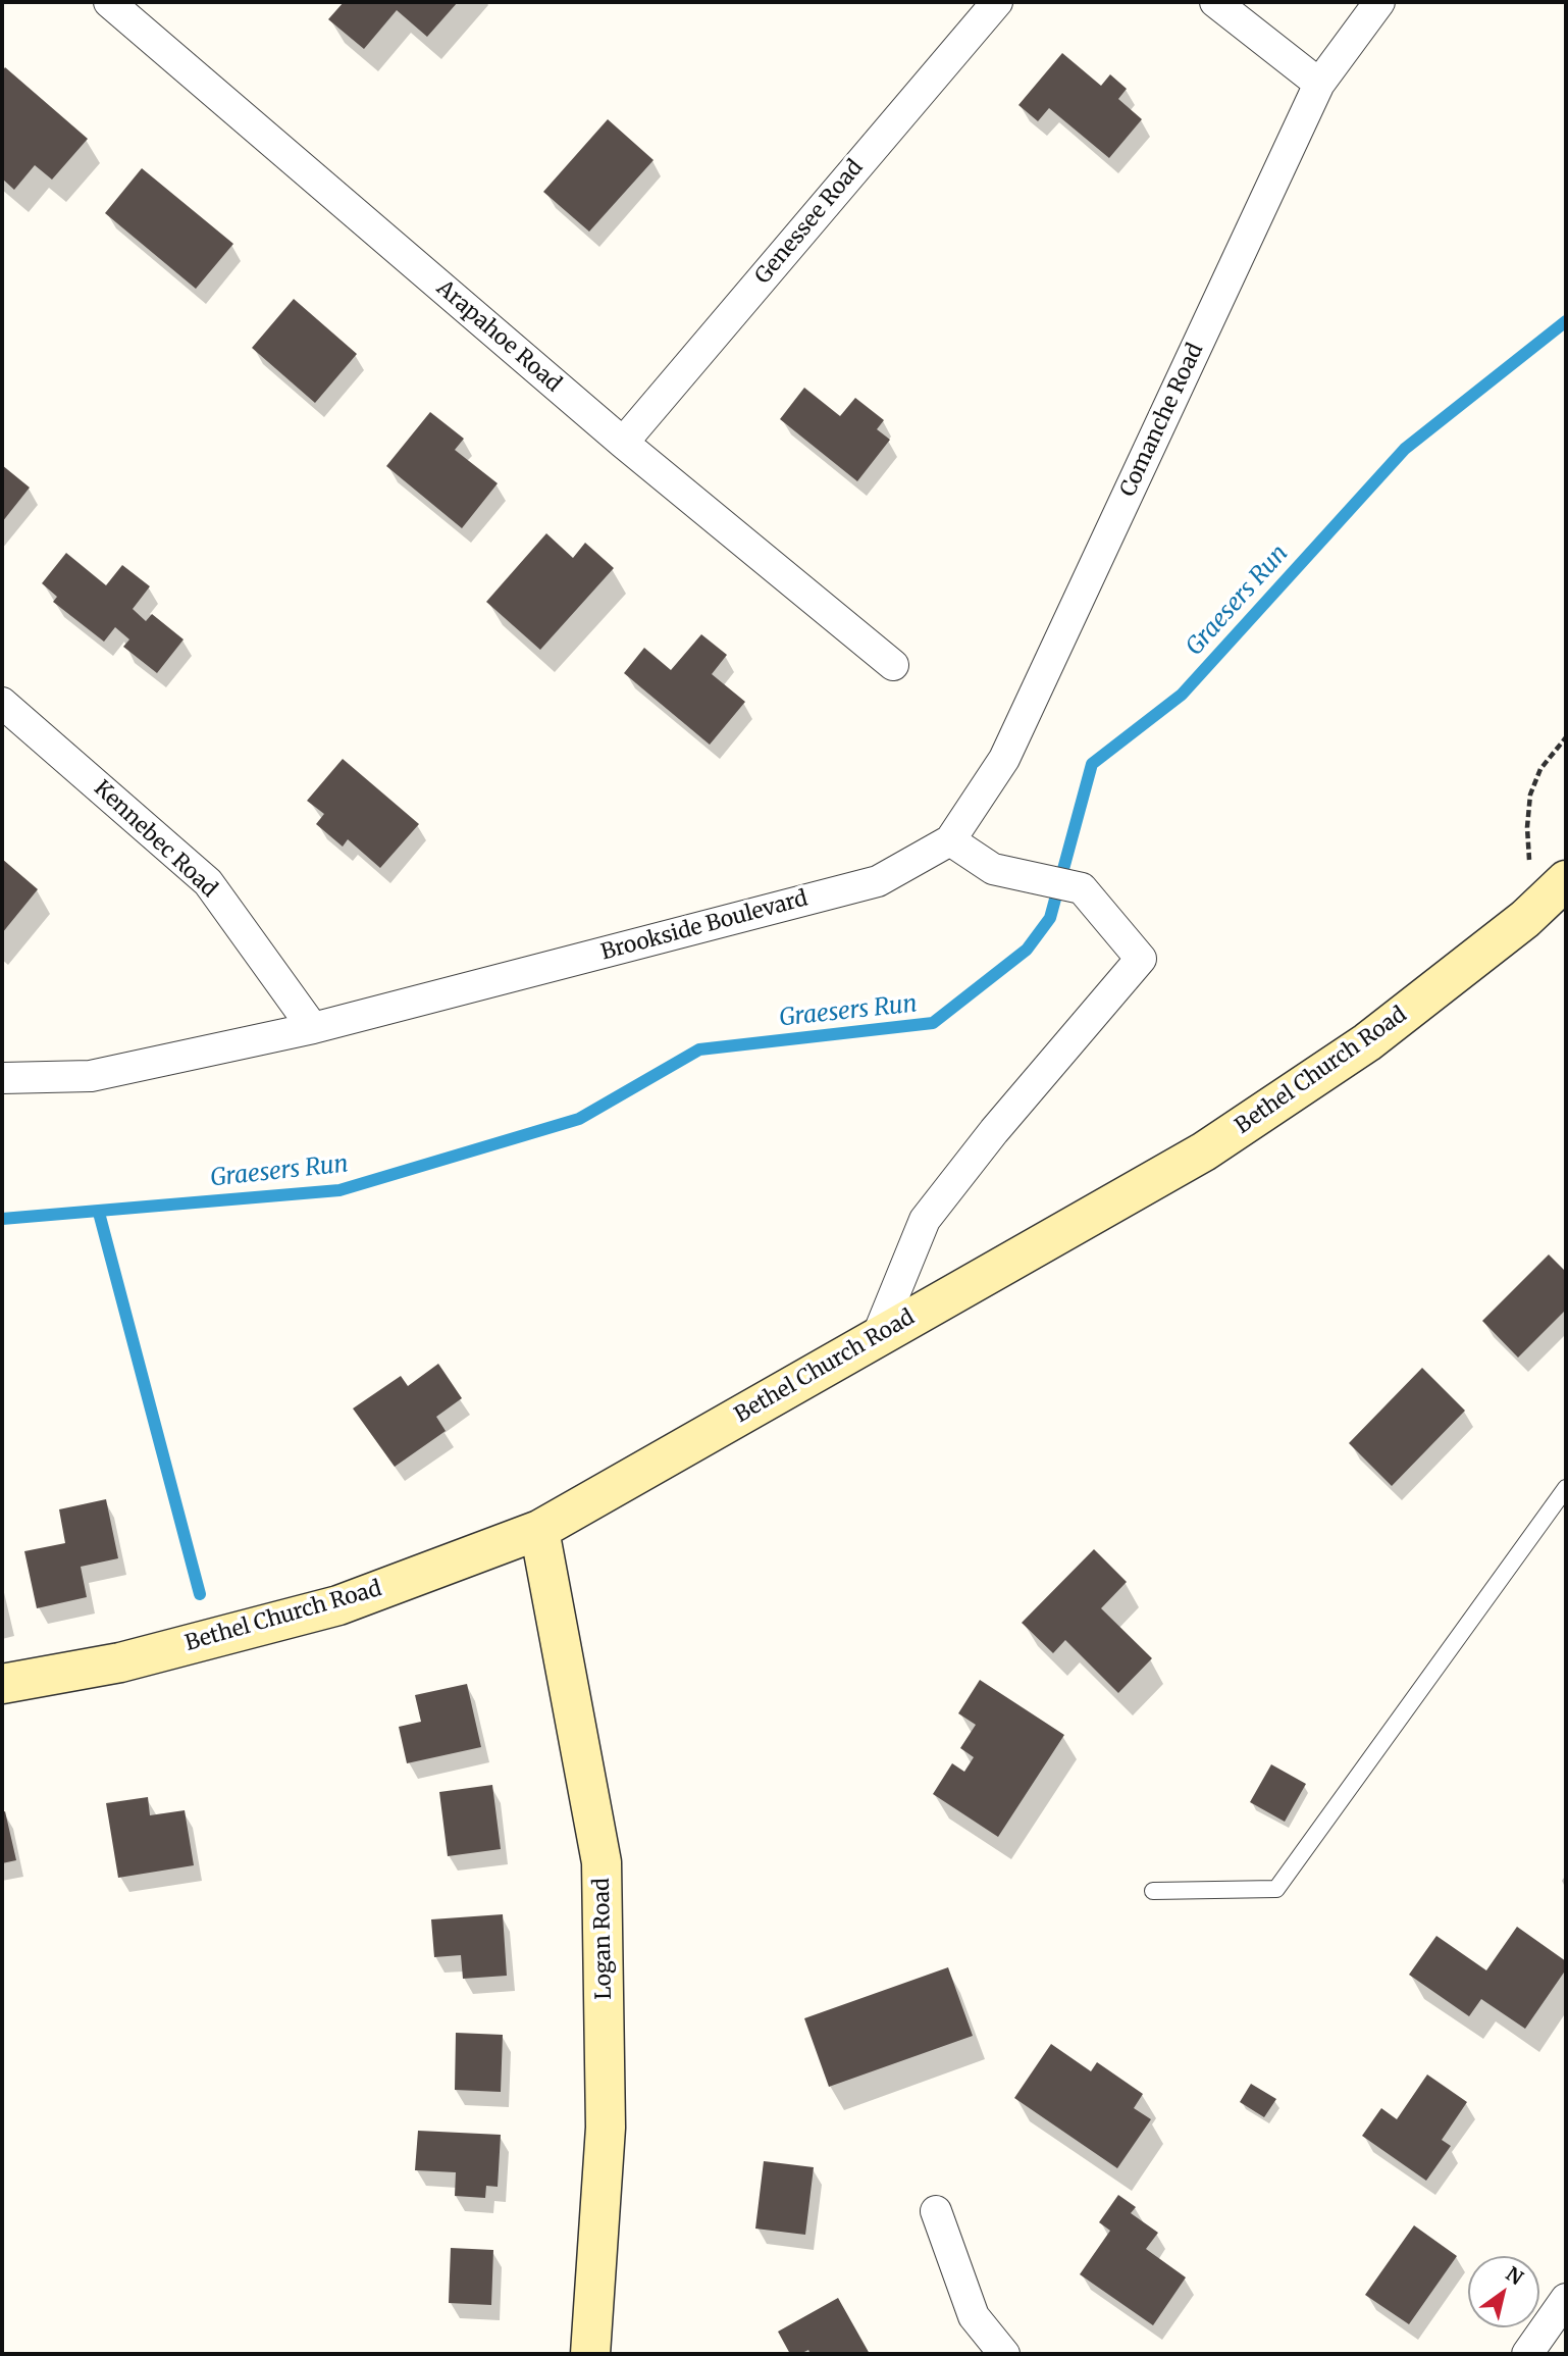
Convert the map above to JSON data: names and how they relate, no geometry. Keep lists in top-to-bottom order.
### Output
{
  "streets": {
    "street": [
      "Genessee Road",
      "Arapahoe Road",
      "Comanche Road",
      "Kennebec Road",
      "Brookside Boulevard",
      "Bethel Church Road",
      "Logan Road"
    ]
  },
  "crossings": [
    ["Genessee Road", "Arapahoe Road"],
    ["Comanche Road", "Brookside Boulevard"],
    ["Kennebec Road", "Brookside Boulevard"],
    ["Bethel Church Road", "Logan Road"]
  ],
  "water": ["Graesers Run"],
  "north": "top right"
}
